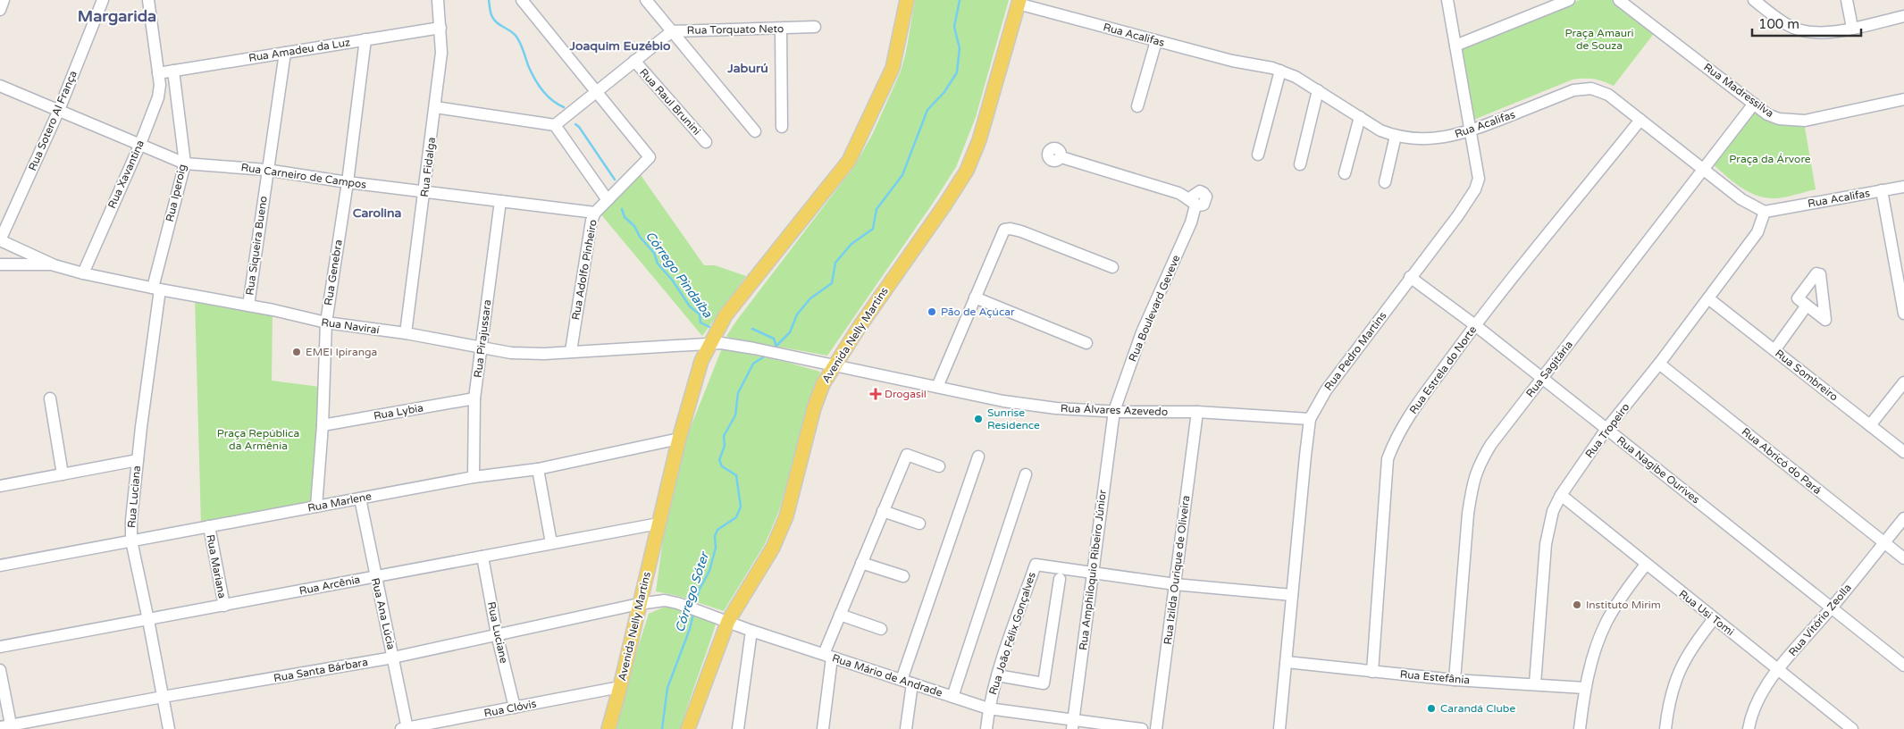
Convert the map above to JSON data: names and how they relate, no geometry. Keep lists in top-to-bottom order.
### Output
{
  "streets": {
    "main road": ["Avenida Nelly Martins"],
    "street": [
      "Rua Torquato Neto",
      "Rua Acalifas",
      "Rua Amadeu da Luz",
      "Rua Madressilva",
      "Rua Raul Brunini",
      "Rua Sotero Al França",
      "Rua Fidalga",
      "Rua Xavantina",
      "Rua Carneiro de Campos",
      "Rua Iperoig",
      "Rua Siqueira Bueno",
      "Rua Adolfo Pinheiro",
      "Rua Genebra",
      "Rua Boulevard Geveve",
      "Rua Naviraí",
      "Rua Pirajussara",
      "Rua Pedro Martins",
      "Rua Sagitária",
      "Rua Estrela do Norte",
      "Rua Sombreiro",
      "Rua Álvares Azevedo",
      "Rua Lybia",
      "Rua Tropeiro",
      "Rua Abricó do Pará",
      "Rua Nagibe Ourives",
      "Rua Luciana",
      "Rua Marlene",
      "Rua Mariana",
      "Rua Amphiloquio Ribeiro Júnior",
      "Rua Izilda Ourique de Oliveira",
      "Rua Arcênia",
      "Rua Usi Tomi",
      "Rua Ana Lúcia",
      "Rua Vitório Zeolla",
      "Rua Luciane",
      "Rua João Félix Gonçalves",
      "Rua Santa Bárbara",
      "Rua Mário de Andrade",
      "Rua Estefânia",
      "Rua Clóvis"
    ]
  },
  "crossings": [
    ["Rua Torquato Neto", "Rua Raul Brunini"],
    ["Rua Torquato Neto", "Rua Adolfo Pinheiro"],
    ["Rua Acalifas", "Avenida Nelly Martins"],
    ["Rua Acalifas", "Rua Pedro Martins"],
    ["Rua Acalifas", "Rua Sagitária"],
    ["Rua Acalifas", "Rua Estrela do Norte"],
    ["Rua Acalifas", "Rua Tropeiro"],
    ["Rua Amadeu da Luz", "Rua Fidalga"],
    ["Rua Amadeu da Luz", "Rua Xavantina"],
    ["Rua Amadeu da Luz", "Rua Iperoig"],
    ["Rua Amadeu da Luz", "Rua Siqueira Bueno"],
    ["Rua Amadeu da Luz", "Rua Genebra"],
    ["Rua Madressilva", "Rua Sagitária"],
    ["Rua Sotero Al França", "Rua Carneiro de Campos"],
    ["Rua Sotero Al França", "Rua Naviraí"],
    ["Rua Fidalga", "Rua Carneiro de Campos"],
    ["Rua Fidalga", "Rua Naviraí"],
    ["Rua Xavantina", "Rua Carneiro de Campos"],
    ["Rua Xavantina", "Rua Naviraí"],
    ["Rua Carneiro de Campos", "Rua Iperoig"],
    ["Rua Carneiro de Campos", "Rua Siqueira Bueno"],
    ["Rua Carneiro de Campos", "Rua Adolfo Pinheiro"],
    ["Rua Carneiro de Campos", "Rua Genebra"],
    ["Rua Carneiro de Campos", "Rua Pirajussara"],
    ["Rua Iperoig", "Rua Naviraí"],
    ["Rua Iperoig", "Rua Luciana"],
    ["Rua Siqueira Bueno", "Rua Naviraí"],
    ["Rua Adolfo Pinheiro", "Rua Naviraí"],
    ["Rua Genebra", "Rua Naviraí"],
    ["Rua Genebra", "Rua Lybia"],
    ["Rua Genebra", "Rua Marlene"],
    ["Rua Boulevard Geveve", "Rua Álvares Azevedo"],
    ["Rua Boulevard Geveve", "Rua Amphiloquio Ribeiro Júnior"],
    ["Rua Naviraí", "Avenida Nelly Martins"],
    ["Rua Naviraí", "Rua Pirajussara"],
    ["Rua Naviraí", "Rua Álvares Azevedo"],
    ["Rua Naviraí", "Rua Luciana"],
    ["Avenida Nelly Martins", "Rua Álvares Azevedo"],
    ["Avenida Nelly Martins", "Rua Marlene"],
    ["Avenida Nelly Martins", "Rua Arcênia"],
    ["Avenida Nelly Martins", "Rua Santa Bárbara"],
    ["Avenida Nelly Martins", "Rua Mário de Andrade"],
    ["Avenida Nelly Martins", "Rua Clóvis"],
    ["Rua Pirajussara", "Rua Lybia"],
    ["Rua Pirajussara", "Rua Marlene"],
    ["Rua Pedro Martins", "Rua Álvares Azevedo"],
    ["Rua Pedro Martins", "Rua Nagibe Ourives"],
    ["Rua Pedro Martins", "Rua Estefânia"],
    ["Rua Sagitária", "Rua Nagibe Ourives"],
    ["Rua Sagitária", "Rua Estefânia"],
    ["Rua Estrela do Norte", "Rua Nagibe Ourives"],
    ["Rua Estrela do Norte", "Rua Estefânia"],
    ["Rua Sombreiro", "Rua Tropeiro"],
    ["Rua Álvares Azevedo", "Rua Amphiloquio Ribeiro Júnior"],
    ["Rua Álvares Azevedo", "Rua Izilda Ourique de Oliveira"],
    ["Rua Tropeiro", "Rua Abricó do Pará"],
    ["Rua Tropeiro", "Rua Nagibe Ourives"],
    ["Rua Tropeiro", "Rua Usi Tomi"],
    ["Rua Tropeiro", "Rua Estefânia"],
    ["Rua Abricó do Pará", "Rua Vitório Zeolla"],
    ["Rua Nagibe Ourives", "Rua Vitório Zeolla"],
    ["Rua Luciana", "Rua Marlene"],
    ["Rua Luciana", "Rua Arcênia"],
    ["Rua Luciana", "Rua Santa Bárbara"],
    ["Rua Marlene", "Rua Mariana"],
    ["Rua Marlene", "Rua Ana Lúcia"],
    ["Rua Mariana", "Rua Arcênia"],
    ["Rua Amphiloquio Ribeiro Júnior", "Rua João Félix Gonçalves"],
    ["Rua Amphiloquio Ribeiro Júnior", "Rua Mário de Andrade"],
    ["Rua Arcênia", "Rua Ana Lúcia"],
    ["Rua Arcênia", "Rua Luciane"],
    ["Rua Usi Tomi", "Rua Vitório Zeolla"],
    ["Rua Ana Lúcia", "Rua Santa Bárbara"],
    ["Rua Ana Lúcia", "Rua Clóvis"],
    ["Rua Luciane", "Rua Santa Bárbara"],
    ["Rua Luciane", "Rua Clóvis"],
    ["Rua João Félix Gonçalves", "Rua Mário de Andrade"],
    ["Rua Santa Bárbara", "Rua Mário de Andrade"]
  ],
  "districts": [
    "Margarida",
    "Joaquim Euzébio",
    "Jaburú",
    "Carolina"
  ],
  "water": ["Córrego Pindaíba", "Córrego Sóter"],
  "parks": ["Praça Amauri de Souza", "Praça da Árvore", "Praça República da Armênia"],
  "places": {
    "other": [
      "Pão de Açúcar",
      "EMEI Ipiranga",
      "Sunrise Residence",
      "Instituto Mirim",
      "Carandá Clube"
    ],
    "health": ["Drogasil"]
  },
  "scale_bar": "100 m"
}
